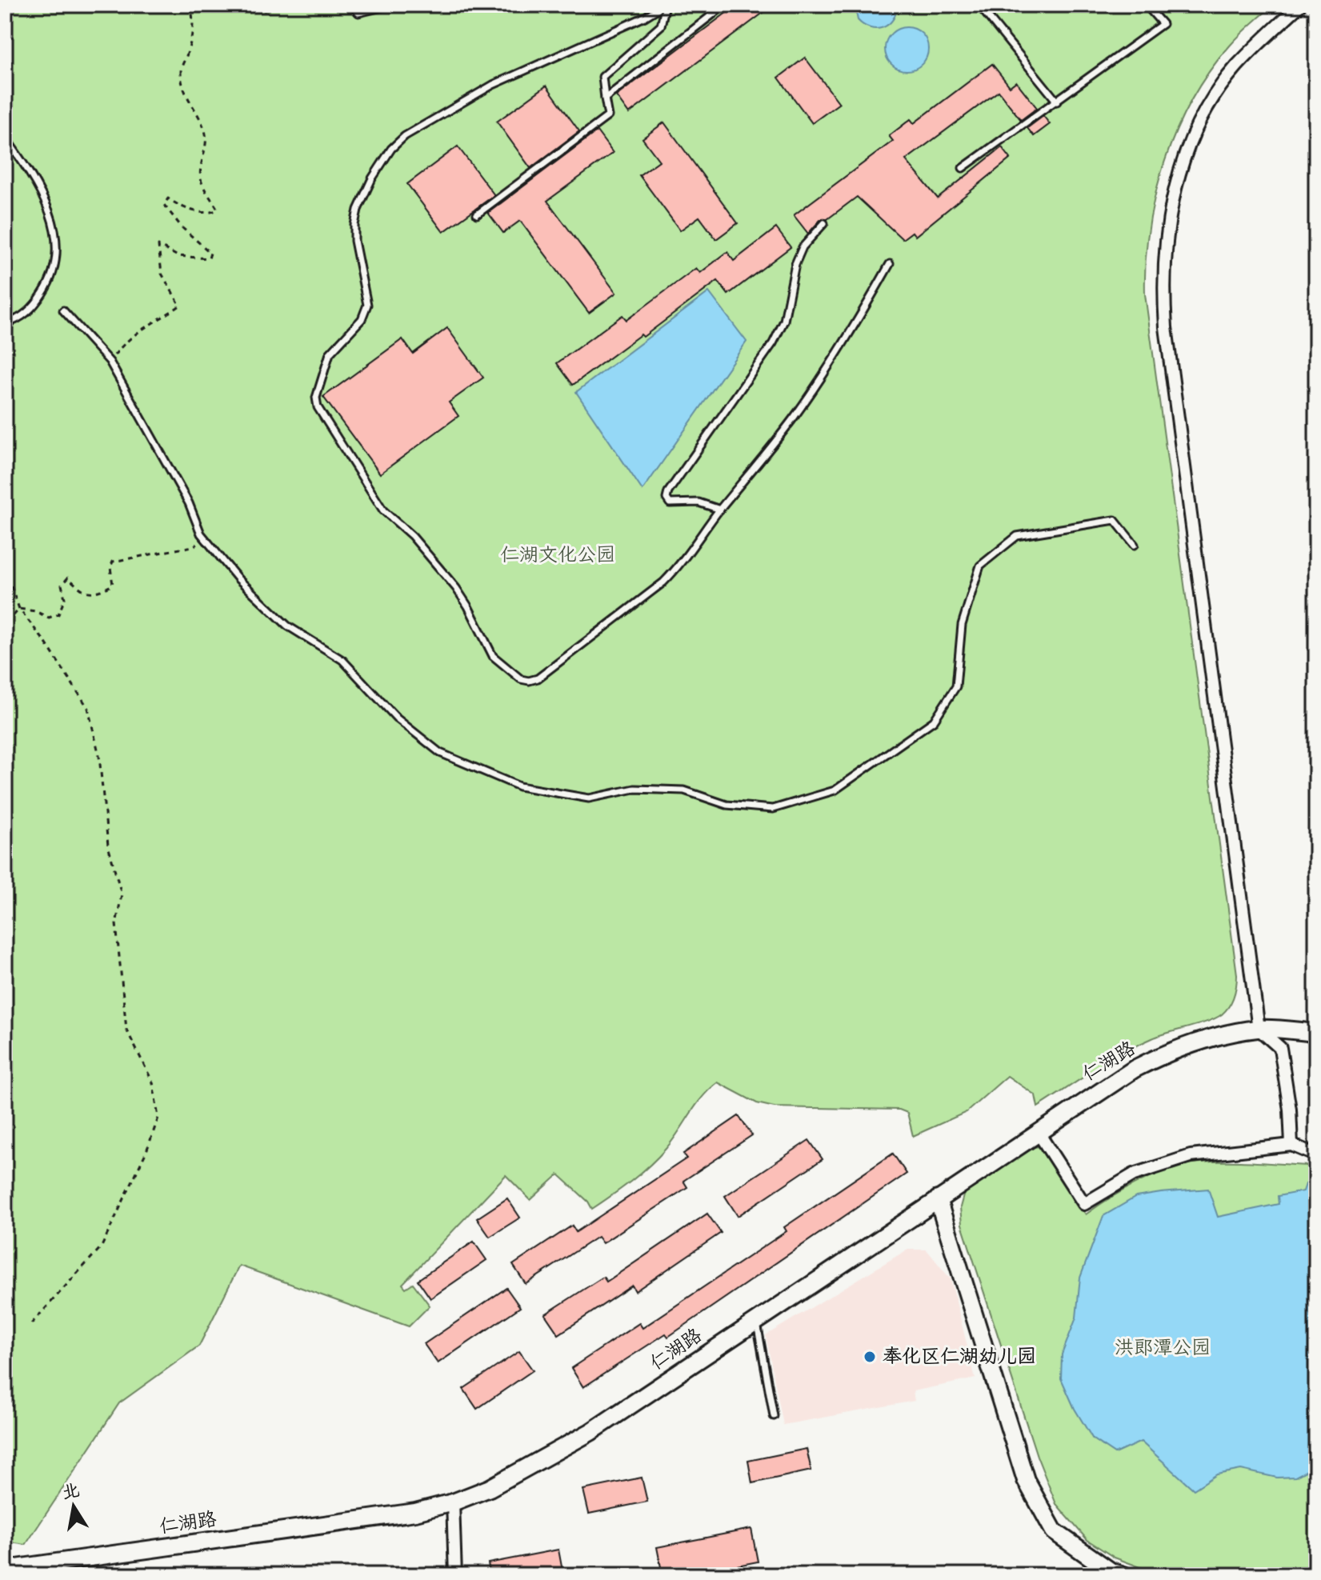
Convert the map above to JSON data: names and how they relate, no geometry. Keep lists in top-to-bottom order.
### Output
{
  "streets": {
    "street": ["仁湖路"]
  },
  "parks": ["仁湖文化公园", "洪郎潭公园"],
  "places": ["奉化区仁湖幼儿园"],
  "north": "top"
}
